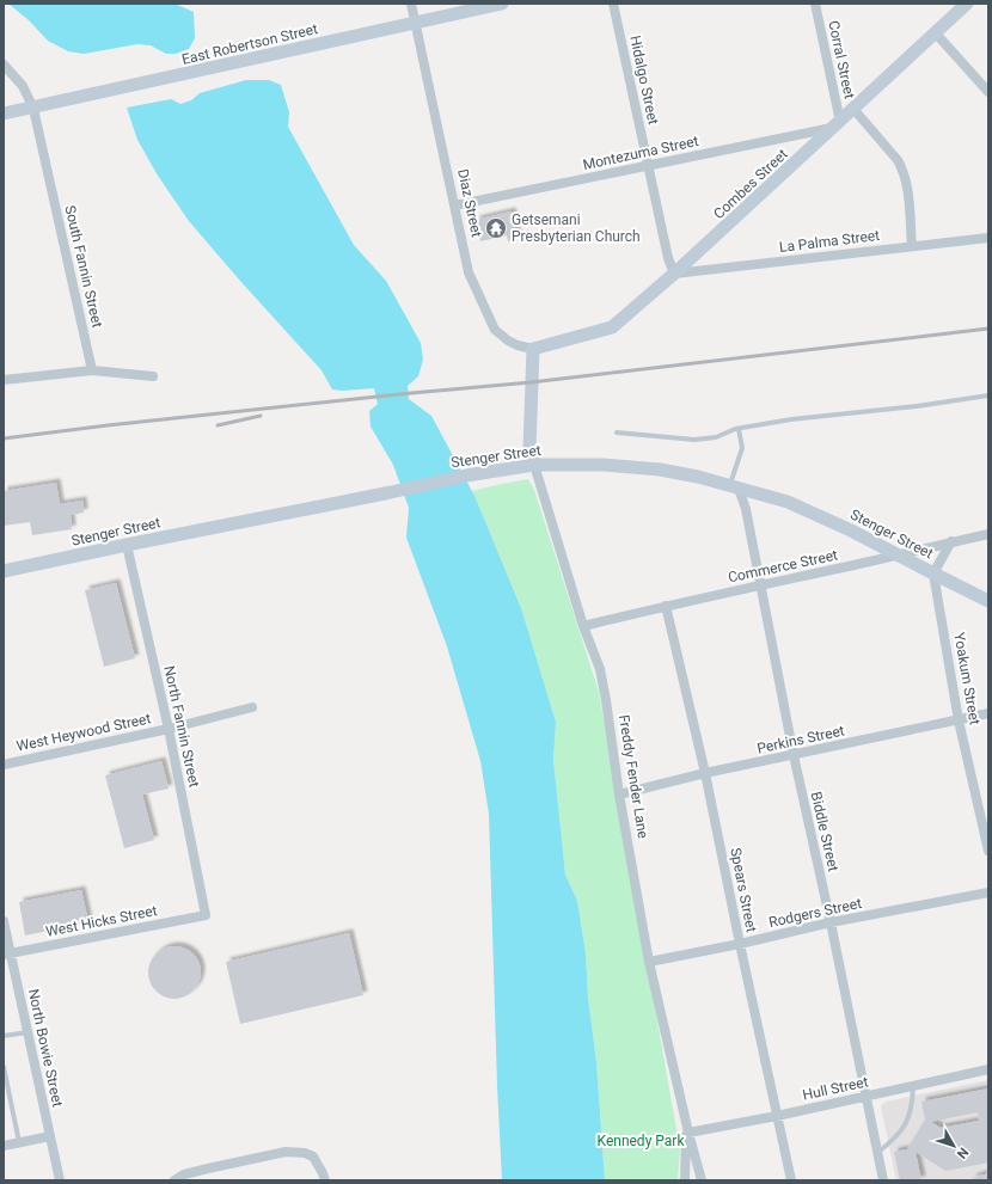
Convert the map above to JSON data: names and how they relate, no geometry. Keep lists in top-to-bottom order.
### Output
{
  "streets": {
    "street": [
      "East Robertson Street",
      "Corral Street",
      "Hidalgo Street",
      "Montezuma Street",
      "Combes Street",
      "Diaz Street",
      "La Palma Street",
      "South Fannin Street",
      "Stenger Street",
      "Commerce Street",
      "Yoakum Street",
      "North Fannin Street",
      "West Heywood Street",
      "Perkins Street",
      "Freddy Fender Lane",
      "Biddle Street",
      "Spears Street",
      "Rodgers Street",
      "West Hicks Street",
      "North Bowie Street",
      "Hull Street"
    ]
  },
  "crossings": [
    ["East Robertson Street", "Diaz Street"],
    ["East Robertson Street", "South Fannin Street"],
    ["Corral Street", "Montezuma Street"],
    ["Corral Street", "Combes Street"],
    ["Hidalgo Street", "Montezuma Street"],
    ["Hidalgo Street", "Combes Street"],
    ["Hidalgo Street", "La Palma Street"],
    ["Montezuma Street", "Combes Street"],
    ["Montezuma Street", "Diaz Street"],
    ["Combes Street", "Diaz Street"],
    ["Combes Street", "La Palma Street"],
    ["Combes Street", "Freddy Fender Lane"],
    ["Diaz Street", "Freddy Fender Lane"],
    ["Stenger Street", "Commerce Street"],
    ["Stenger Street", "Yoakum Street"],
    ["Stenger Street", "North Fannin Street"],
    ["Stenger Street", "Freddy Fender Lane"],
    ["Stenger Street", "Biddle Street"],
    ["Commerce Street", "Freddy Fender Lane"],
    ["Commerce Street", "Biddle Street"],
    ["Commerce Street", "Spears Street"],
    ["Yoakum Street", "Perkins Street"],
    ["North Fannin Street", "West Heywood Street"],
    ["North Fannin Street", "West Hicks Street"],
    ["Perkins Street", "Freddy Fender Lane"],
    ["Perkins Street", "Biddle Street"],
    ["Perkins Street", "Spears Street"],
    ["Freddy Fender Lane", "Rodgers Street"],
    ["Freddy Fender Lane", "Hull Street"],
    ["Biddle Street", "Rodgers Street"],
    ["Biddle Street", "Hull Street"],
    ["Spears Street", "Rodgers Street"],
    ["Spears Street", "Hull Street"],
    ["West Hicks Street", "North Bowie Street"]
  ],
  "parks": ["Kennedy Park"],
  "places": {
    "temple": ["Getsemani Presbyterian Church"]
  },
  "north": "bottom right"
}
